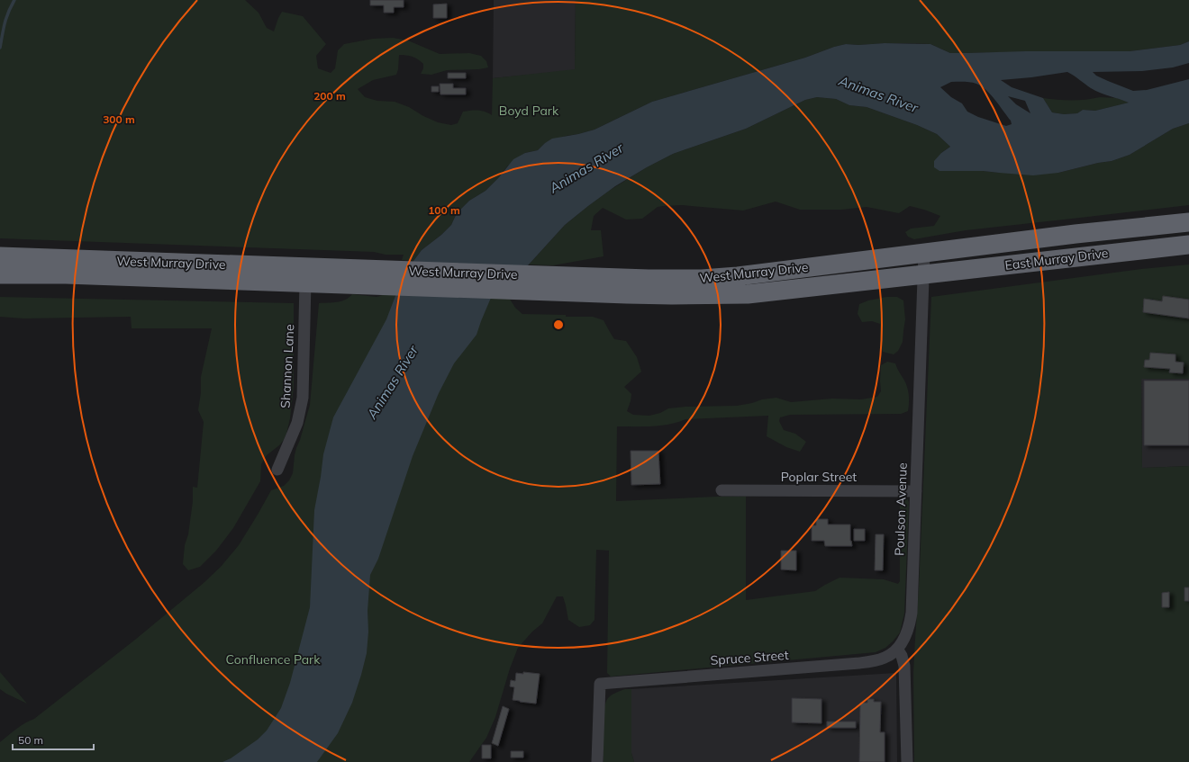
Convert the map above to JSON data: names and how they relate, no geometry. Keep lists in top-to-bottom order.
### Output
{
  "streets": {
    "highway": ["East Murray Drive", "West Murray Drive"],
    "street": [
      "Shannon Lane",
      "Poplar Street",
      "Poulson Avenue",
      "Spruce Street"
    ]
  },
  "crossings": [
    ["East Murray Drive", "West Murray Drive"],
    ["East Murray Drive", "Poulson Avenue"],
    ["West Murray Drive", "Shannon Lane"],
    ["West Murray Drive", "Poulson Avenue"],
    ["Poplar Street", "Poulson Avenue"],
    ["Poulson Avenue", "Spruce Street"]
  ],
  "water": ["Animas River"],
  "parks": ["Boyd Park", "Confluence Park"],
  "scale_bar": "50 m",
  "rings": ["200 m", "300 m", "100 m"]
}
